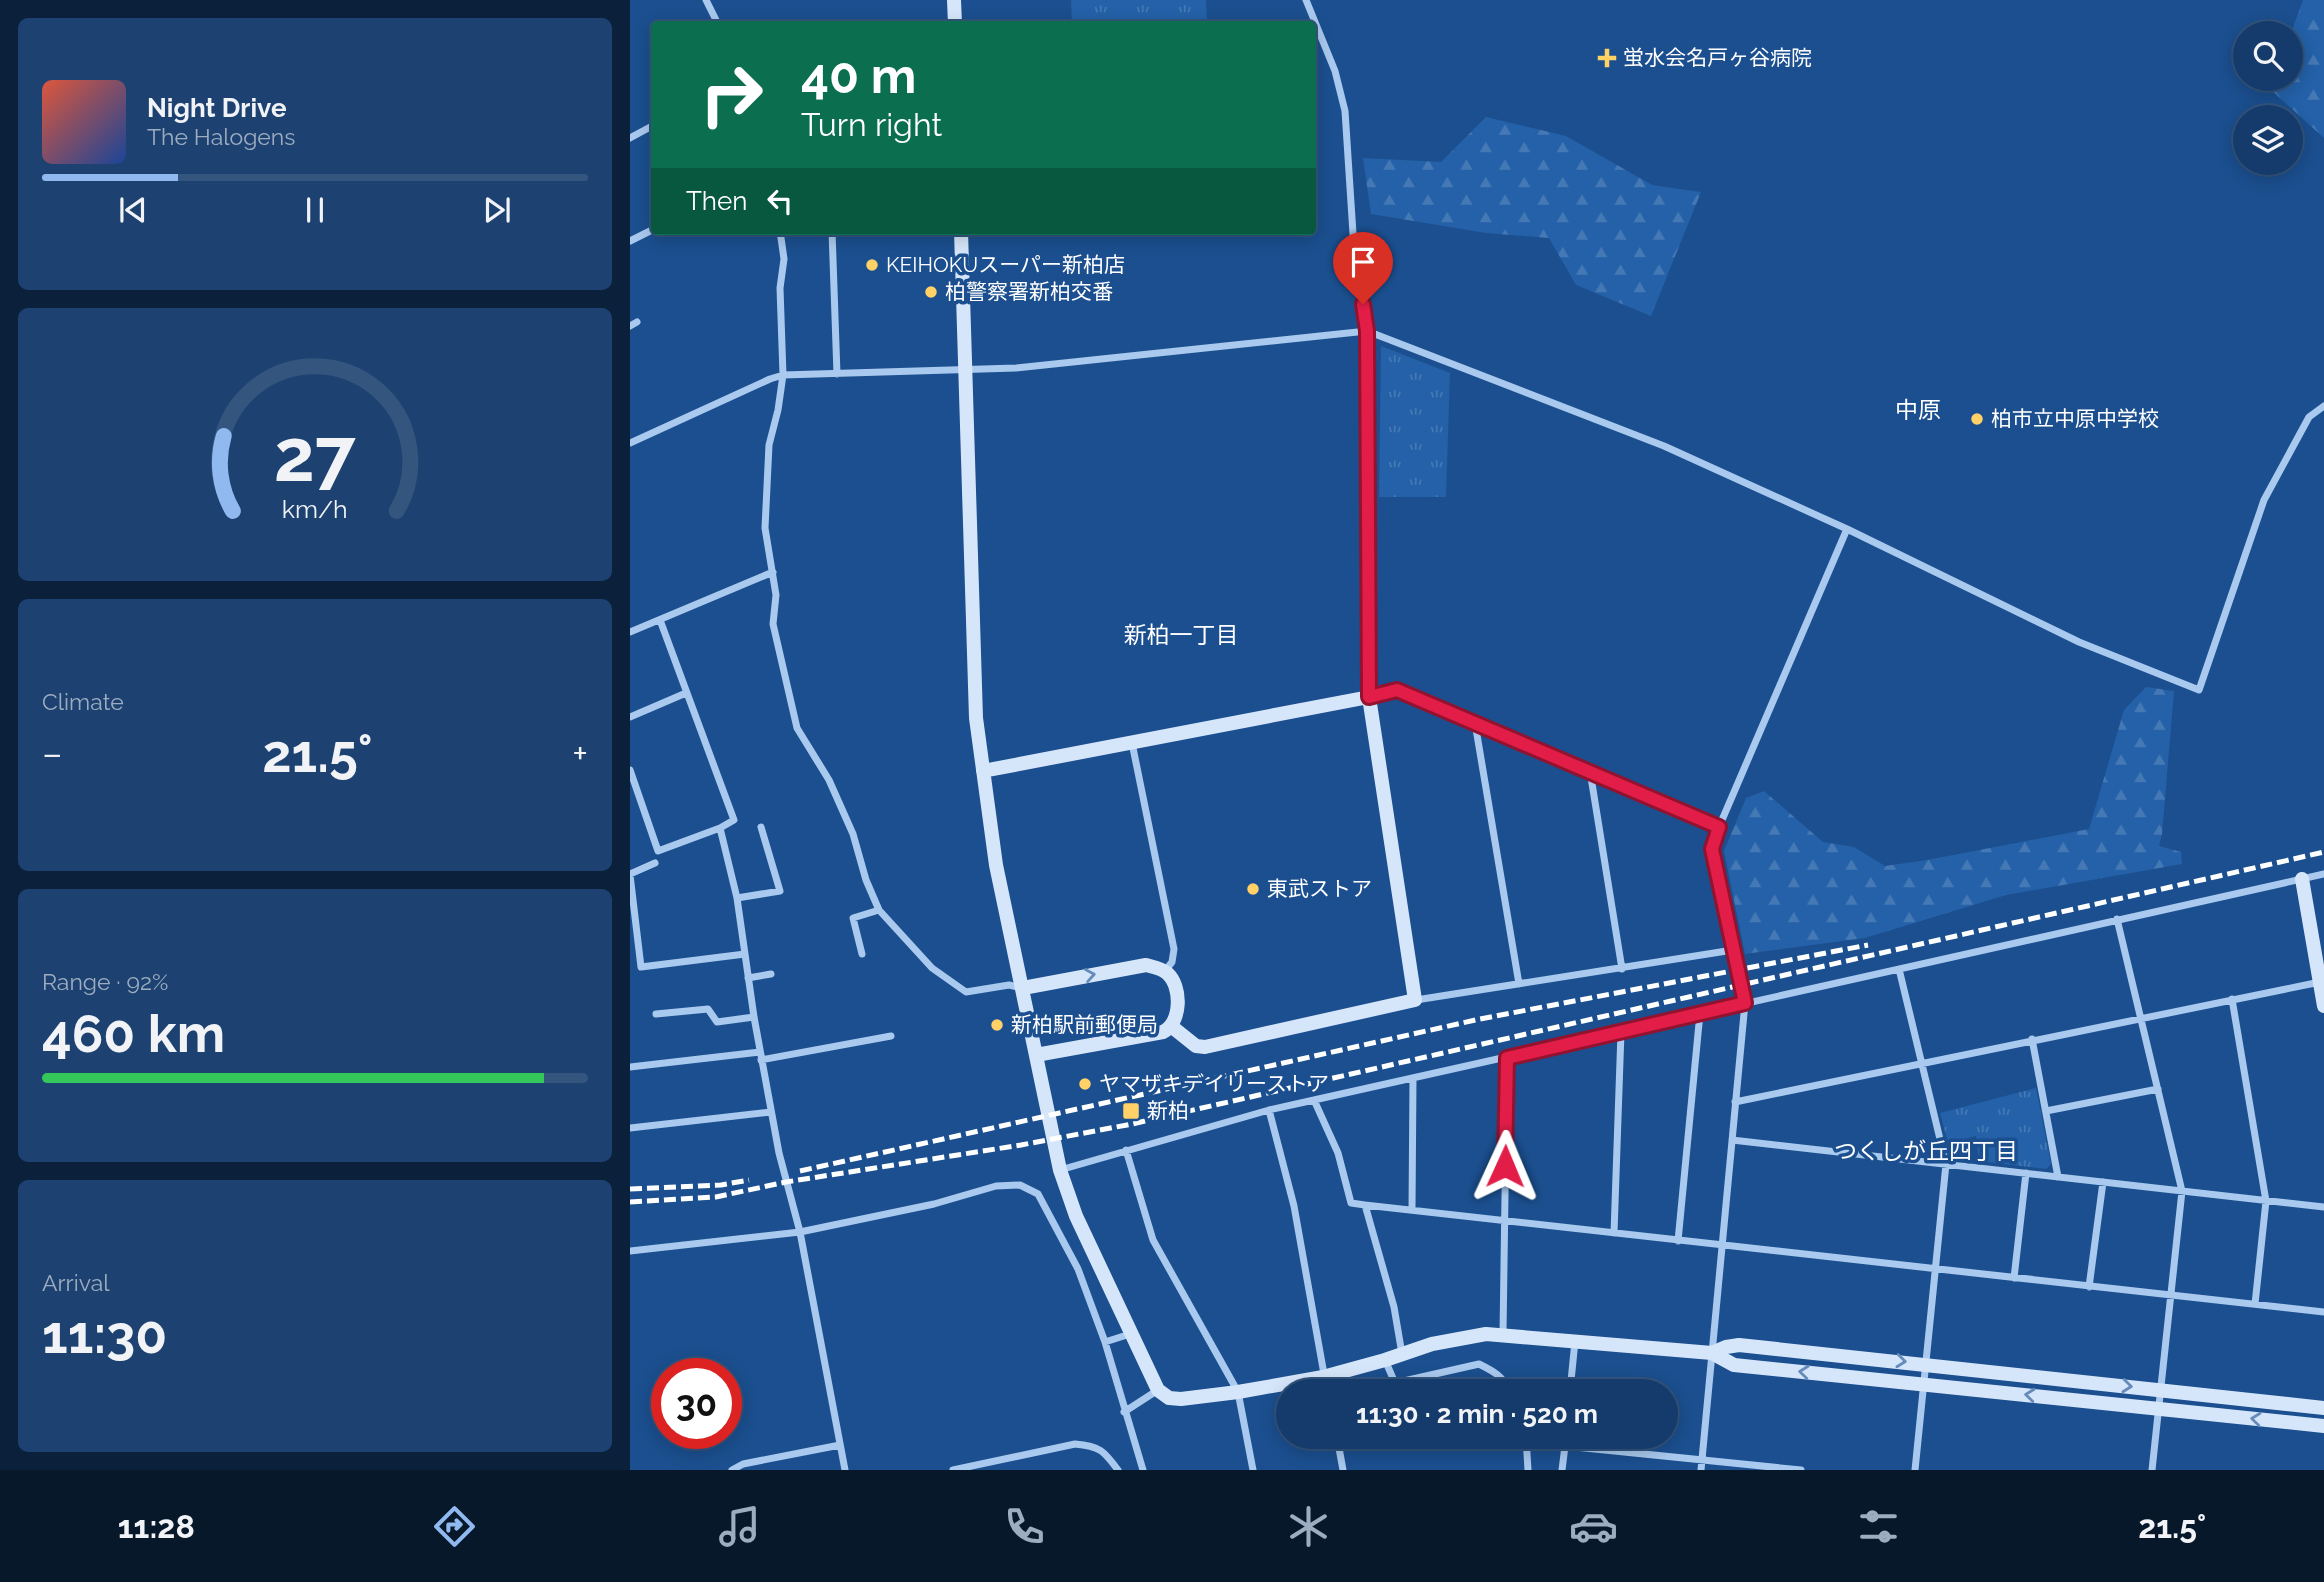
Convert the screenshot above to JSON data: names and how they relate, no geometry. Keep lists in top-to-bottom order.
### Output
{
  "districts": ["中原", "新柏一丁目", "つくしが丘四丁目"],
  "places": {
    "health": ["蛍水会名戸ヶ谷病院"],
    "other": [
      "KEIHOKUスーパー新柏店",
      "柏警察署新柏交番",
      "柏市立中原中学校",
      "東武ストア",
      "新柏駅前郵便局",
      "ヤマザキデイリーストア"
    ],
    "transit": ["新柏"]
  },
  "page": {
    "turn": ["40 m", "Turn right"],
    "song": ["Night Drive", "The Halogens"],
    "then": "Then",
    "tile": [
      "Climate",
      ["Range · 92%", "460 km"],
      ["Arrival", "11:30"]
    ],
    "heat": ["−", "21.5°", "+"],
    "limit": "30",
    "trip": "11:30 · 2 min · 520 m",
    "tabs": ["11:28", "21.5°"],
    "gauge": ["27", "km/h"]
  }
}
